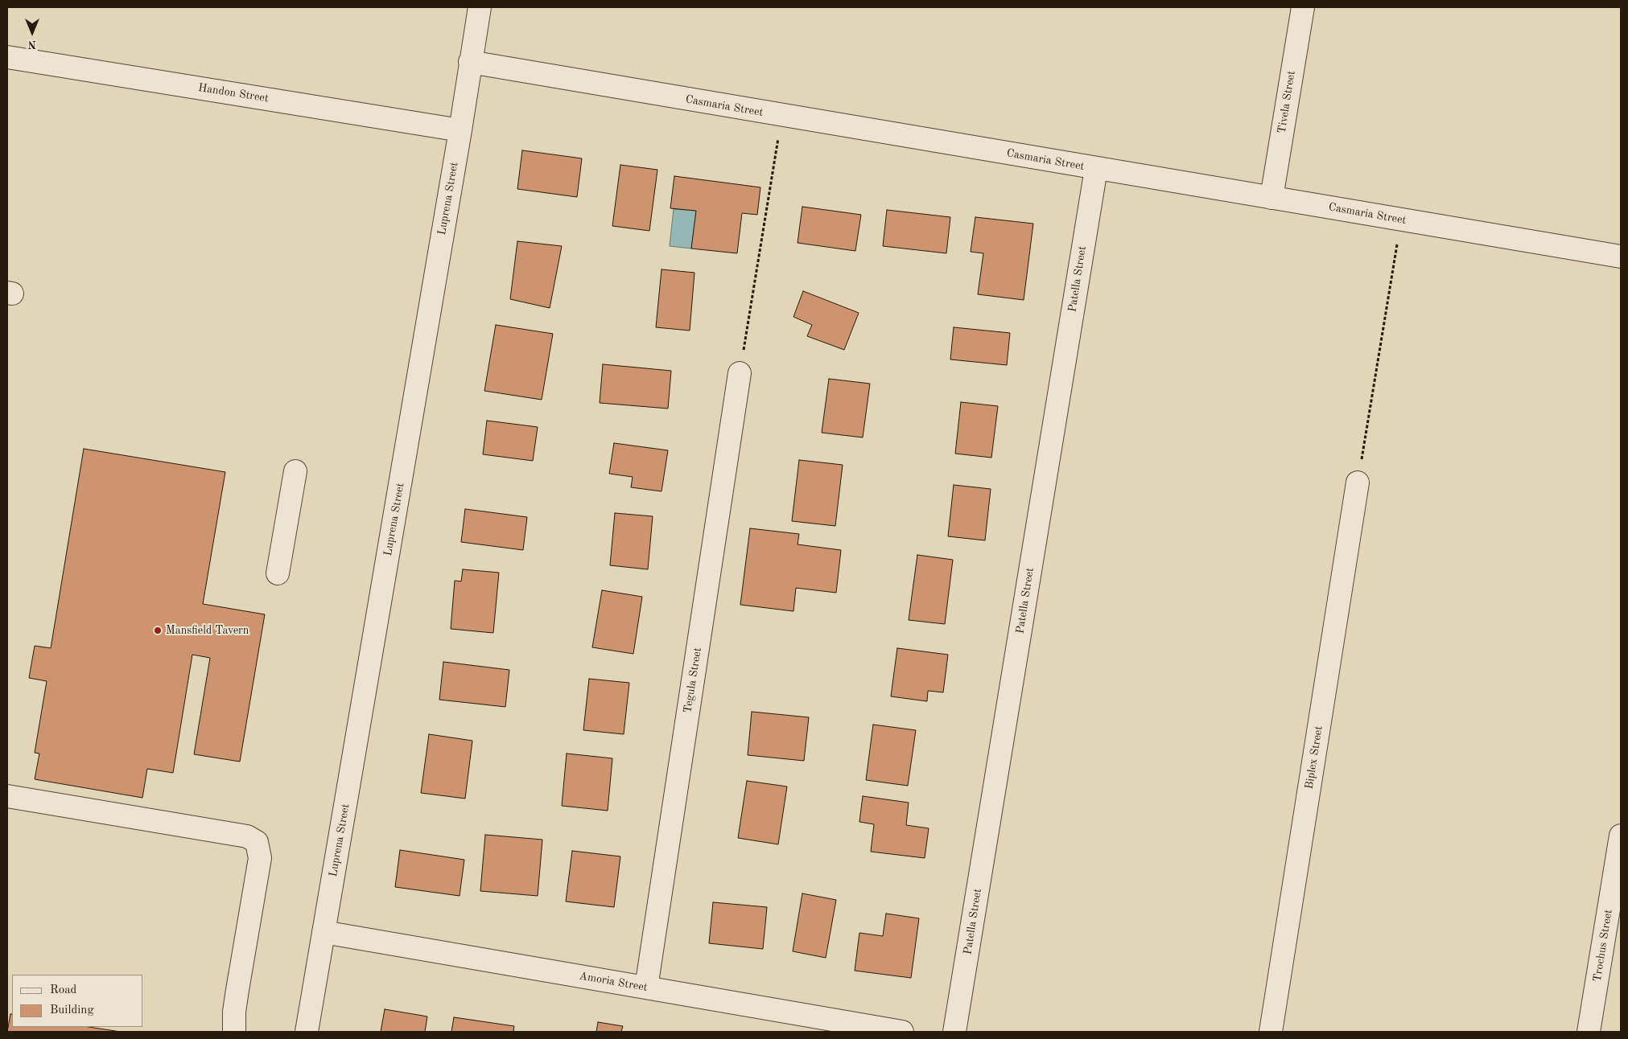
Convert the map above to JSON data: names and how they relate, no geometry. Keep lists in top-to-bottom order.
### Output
{
  "streets": {
    "street": [
      "Handon Street",
      "Tivela Street",
      "Casmaria Street",
      "Luprena Street",
      "Patella Street",
      "Tegula Street",
      "Biplex Street",
      "Trochus Street",
      "Amoria Street"
    ]
  },
  "crossings": [
    ["Handon Street", "Luprena Street"],
    ["Tivela Street", "Casmaria Street"],
    ["Casmaria Street", "Luprena Street"],
    ["Casmaria Street", "Patella Street"],
    ["Luprena Street", "Amoria Street"],
    ["Tegula Street", "Amoria Street"]
  ],
  "places": ["Mansfield Tavern"],
  "legend": ["Road", "Building"],
  "north": "bottom"
}
